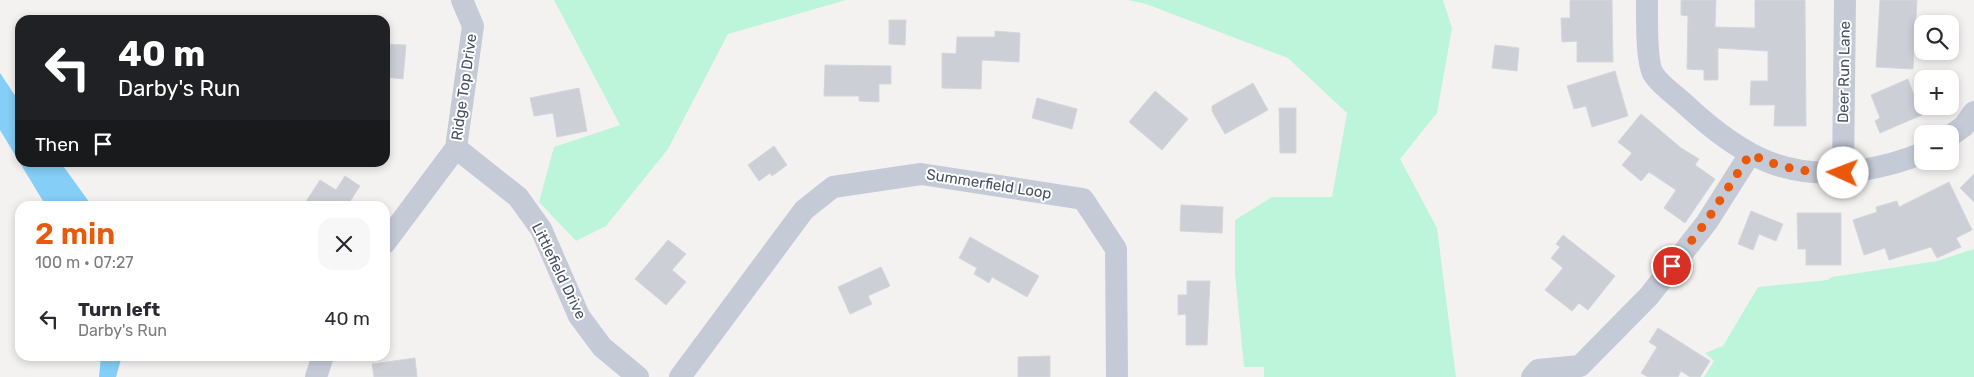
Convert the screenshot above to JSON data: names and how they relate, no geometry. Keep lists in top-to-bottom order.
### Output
{
  "streets": {
    "street": [
      "Deer Run Lane",
      "Ridge Top Drive",
      "Summerfield Loop",
      "Littlefield Drive"
    ]
  },
  "crossings": [
    ["Ridge Top Drive", "Littlefield Drive"]
  ],
  "page": {
    "map_buttons": ["+", "−"],
    "turn": ["40 m", "Darby's Run"],
    "then": "Then",
    "heading": ["2 min", "100 m · 07:27"],
    "list": [
      {
        "name": "Turn left",
        "note": "Darby's Run",
        "value": "40 m"
      }
    ]
  }
}
